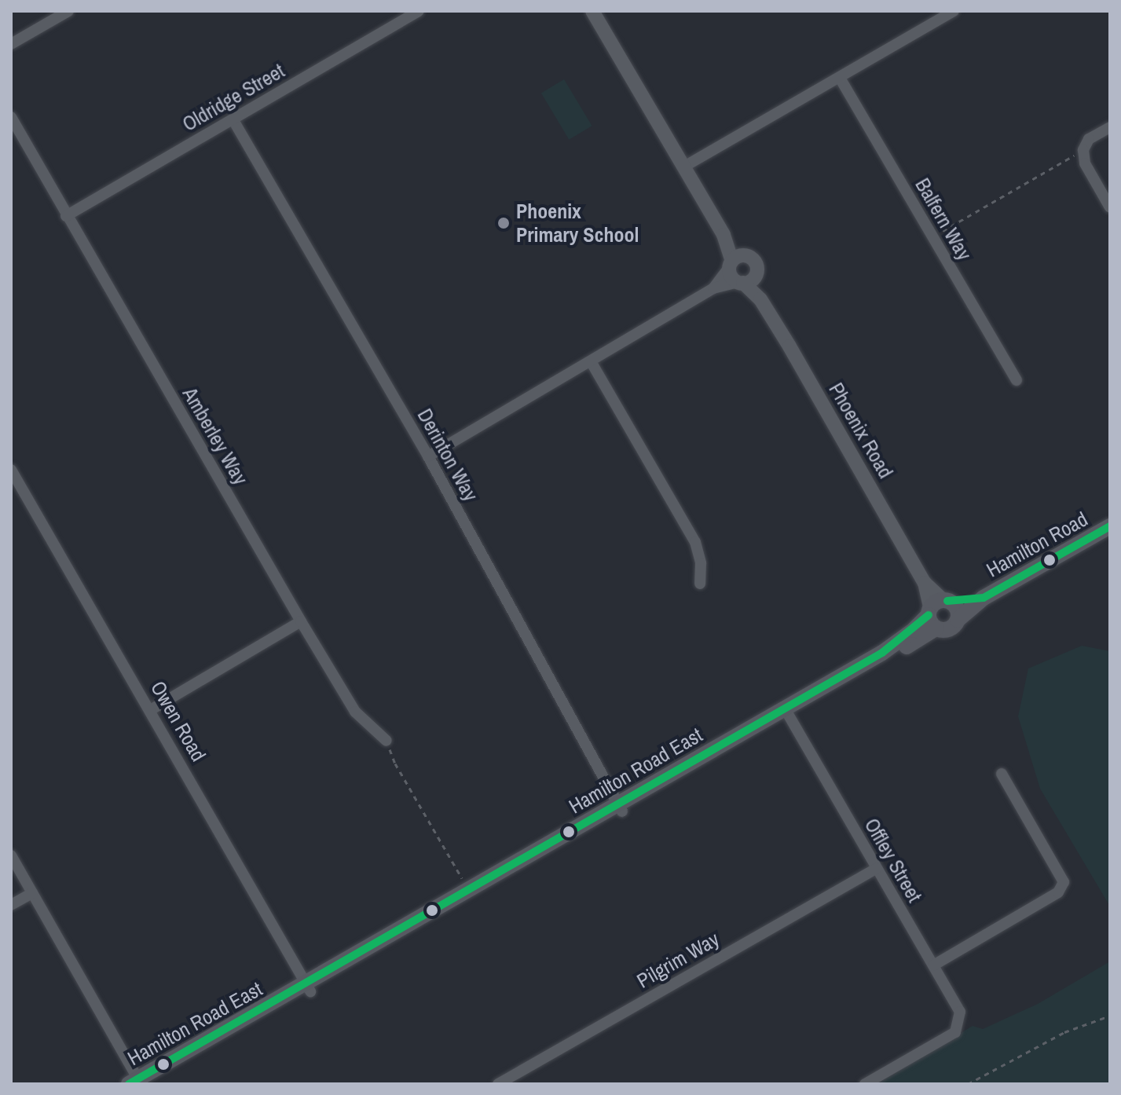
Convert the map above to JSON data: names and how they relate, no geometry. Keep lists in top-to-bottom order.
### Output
{
  "streets": {
    "main road": ["Hamilton Road", "Hamilton Road East"],
    "street": [
      "Oldridge Street",
      "Balfern Way",
      "Phoenix Road",
      "Amberley Way",
      "Derinton Way",
      "Owen Road",
      "Offley Street",
      "Pilgrim Way"
    ]
  },
  "crossings": [
    ["Oldridge Street", "Amberley Way"],
    ["Oldridge Street", "Derinton Way"],
    ["Phoenix Road", "Hamilton Road"],
    ["Phoenix Road", "Hamilton Road East"],
    ["Derinton Way", "Hamilton Road East"],
    ["Hamilton Road", "Hamilton Road East"],
    ["Owen Road", "Hamilton Road East"],
    ["Hamilton Road East", "Offley Street"],
    ["Offley Street", "Pilgrim Way"]
  ],
  "places": ["Phoenix Primary School"]
}
